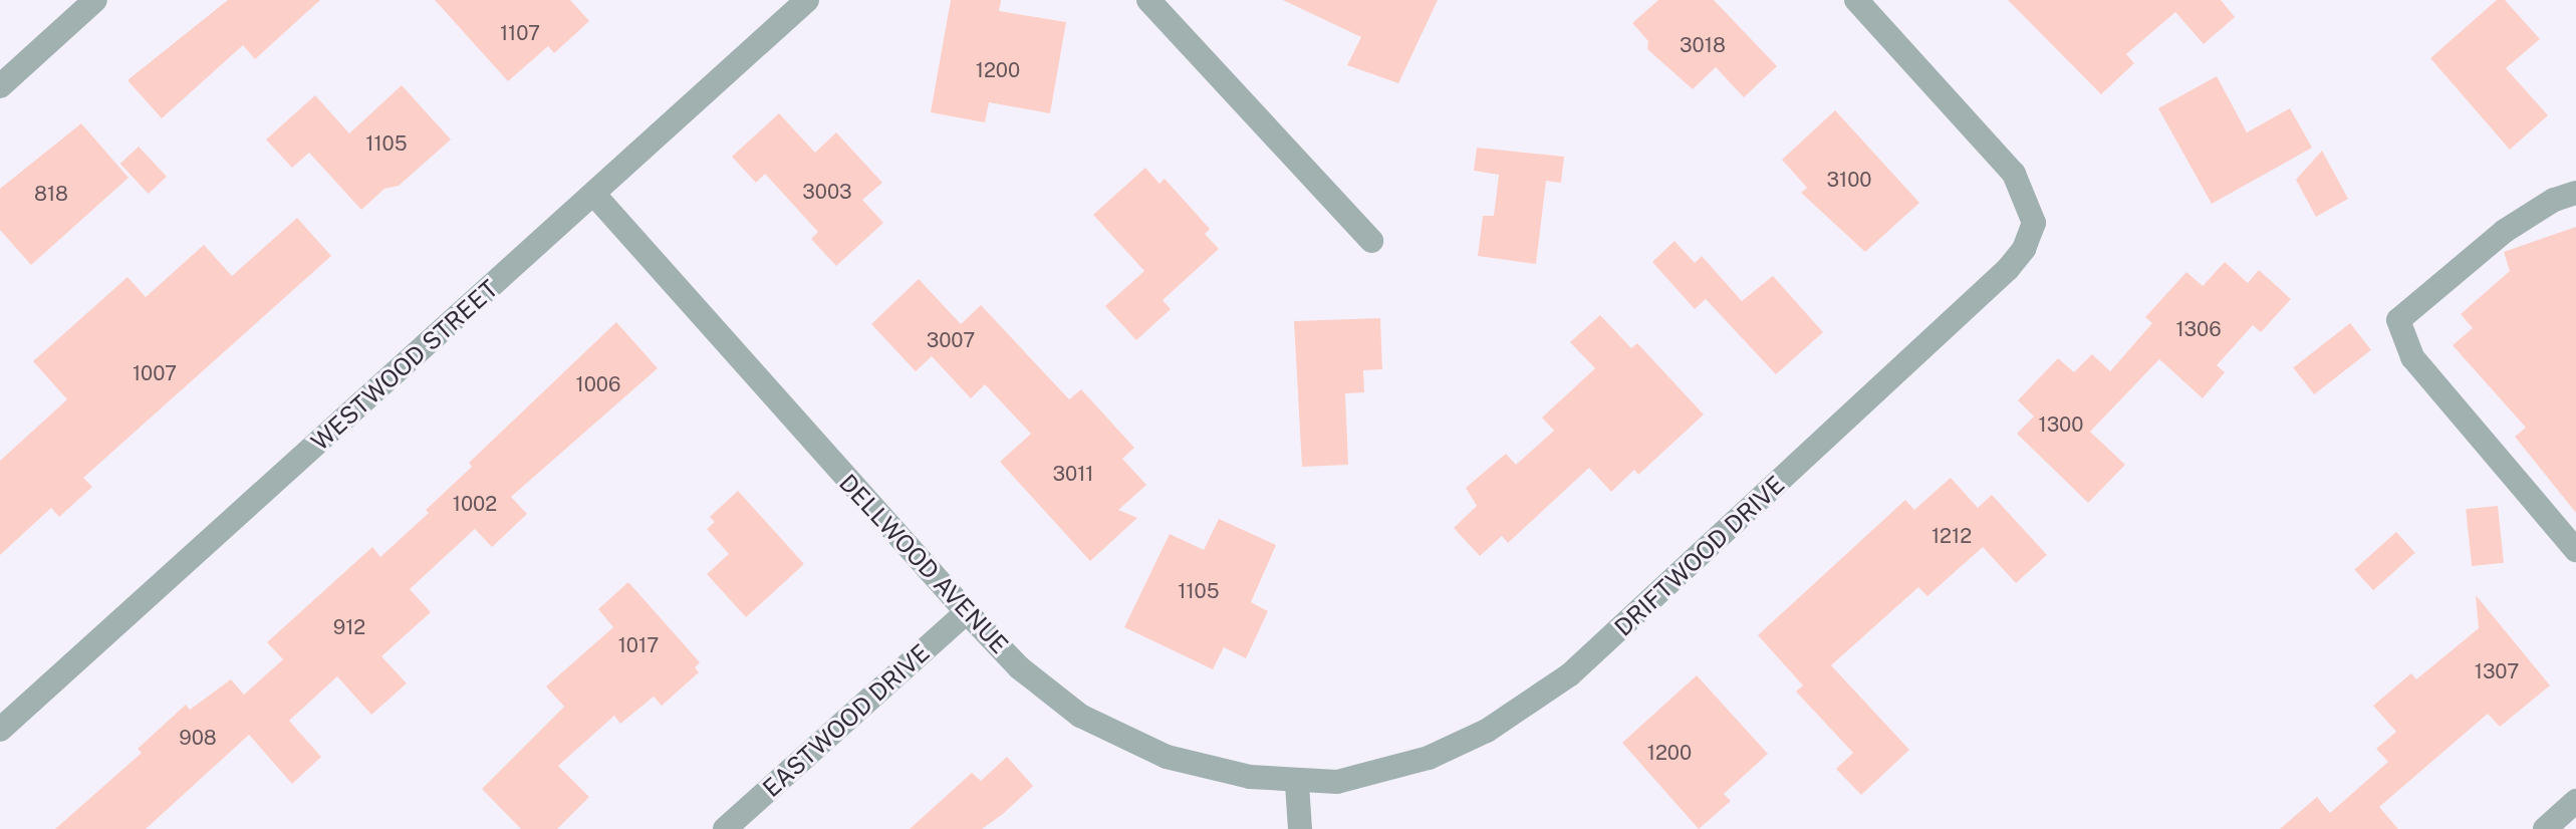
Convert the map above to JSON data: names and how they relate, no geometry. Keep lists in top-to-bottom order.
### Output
{
  "streets": {
    "street": [
      "WESTWOOD STREET",
      "DRIFTWOOD DRIVE",
      "DELLWOOD AVENUE",
      "EASTWOOD DRIVE"
    ]
  },
  "crossings": [
    ["WESTWOOD STREET", "DELLWOOD AVENUE"],
    ["DRIFTWOOD DRIVE", "DELLWOOD AVENUE"],
    ["DELLWOOD AVENUE", "EASTWOOD DRIVE"]
  ],
  "house_numbers": [
    "1107",
    "3018",
    "1200",
    "1105",
    "3100",
    "3003",
    "818",
    "1306",
    "3007",
    "1007",
    "1006",
    "1300",
    "3011",
    "1002",
    "1212",
    "1105",
    "912",
    "1017",
    "1307",
    "908",
    "1200"
  ]
}
